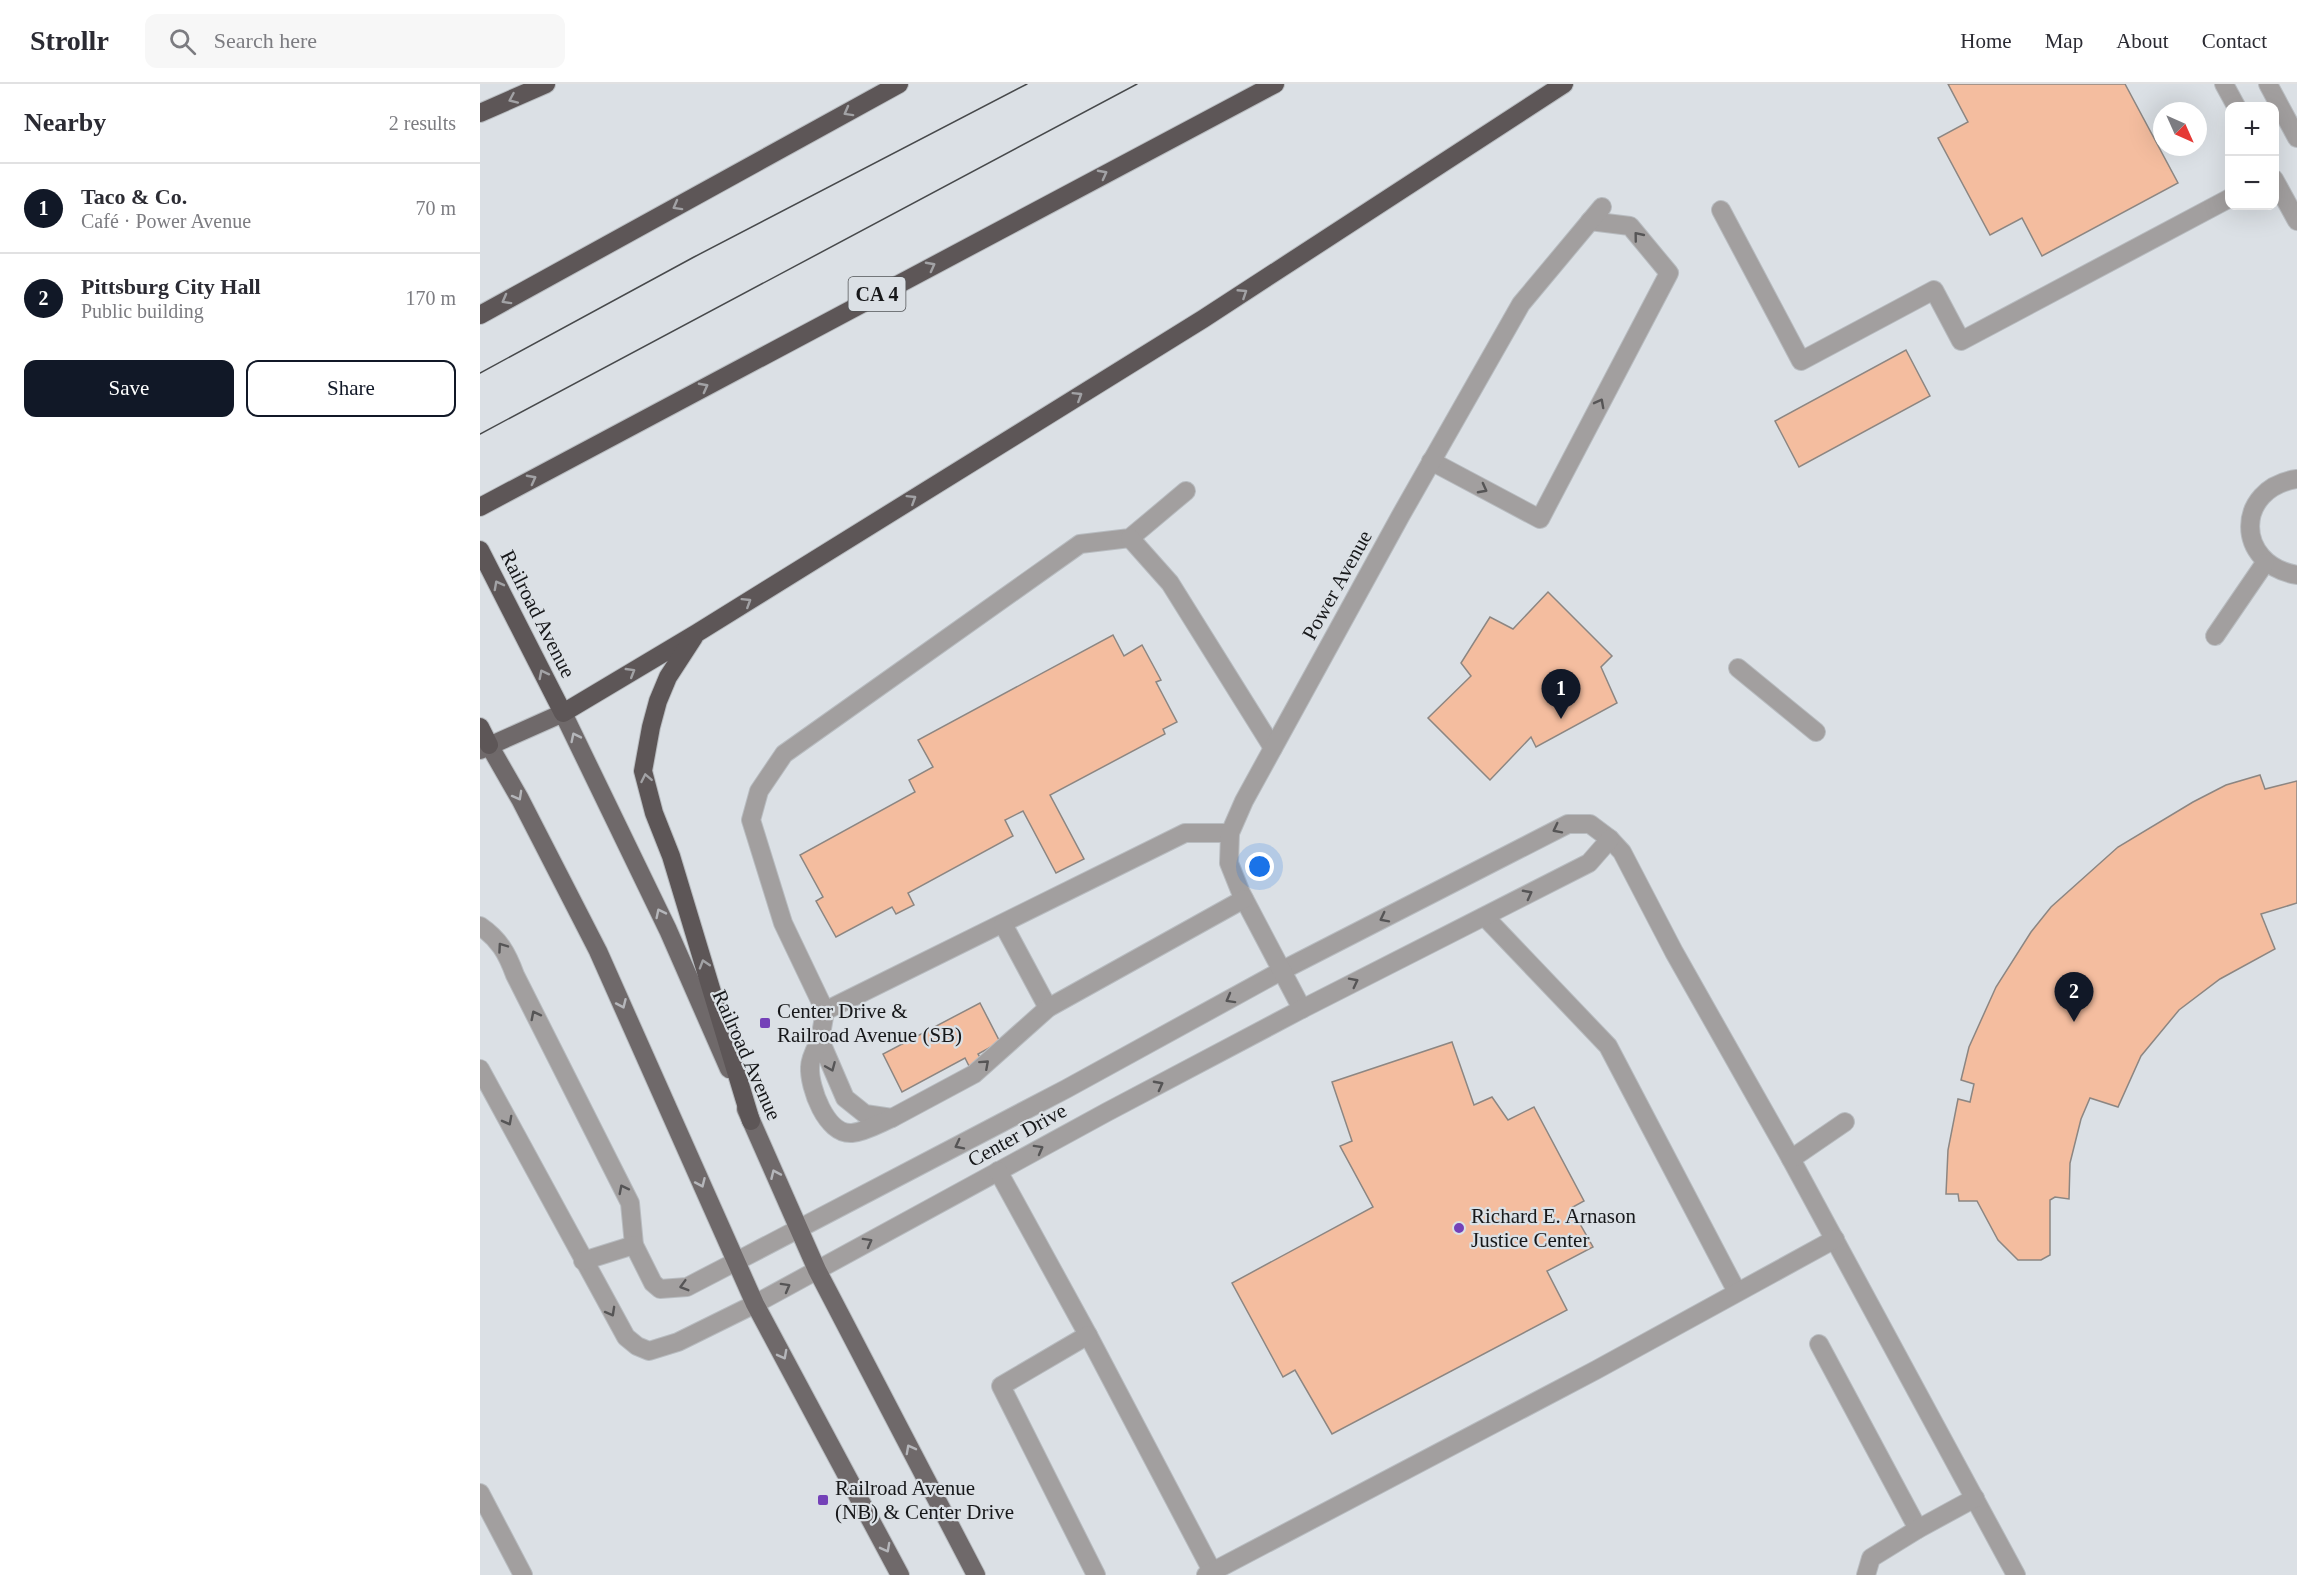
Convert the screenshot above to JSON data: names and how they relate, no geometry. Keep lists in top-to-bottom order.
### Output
{
  "streets": {
    "highway": ["CA 4", "Railroad Avenue"],
    "street": ["Power Avenue", "Center Drive"]
  },
  "crossings": [
    ["Power Avenue", "Center Drive"],
    ["Railroad Avenue", "Center Drive"]
  ],
  "one_way": ["Railroad Avenue"],
  "places": {
    "transit": ["Center Drive & Railroad Avenue (SB)", "Railroad Avenue (NB) & Center Drive"],
    "other": ["Richard E. Arnason Justice Center"]
  },
  "north": "bottom right",
  "page": {
    "header": "Strollr",
    "search": "Search here",
    "nav": [
      "Home",
      "Map",
      "About",
      "Contact"
    ],
    "heading": ["Nearby", "2 results"],
    "map_buttons": ["+", "−"],
    "list": [
      {
        "mark": "1",
        "name": "Taco & Co.",
        "note": "Café · Power Avenue",
        "value": "70 m"
      },
      {
        "mark": "2",
        "name": "Pittsburg City Hall",
        "note": "Public building",
        "value": "170 m"
      }
    ],
    "buttons": ["Save", "Share"],
    "pins": ["1", "2"]
  }
}
